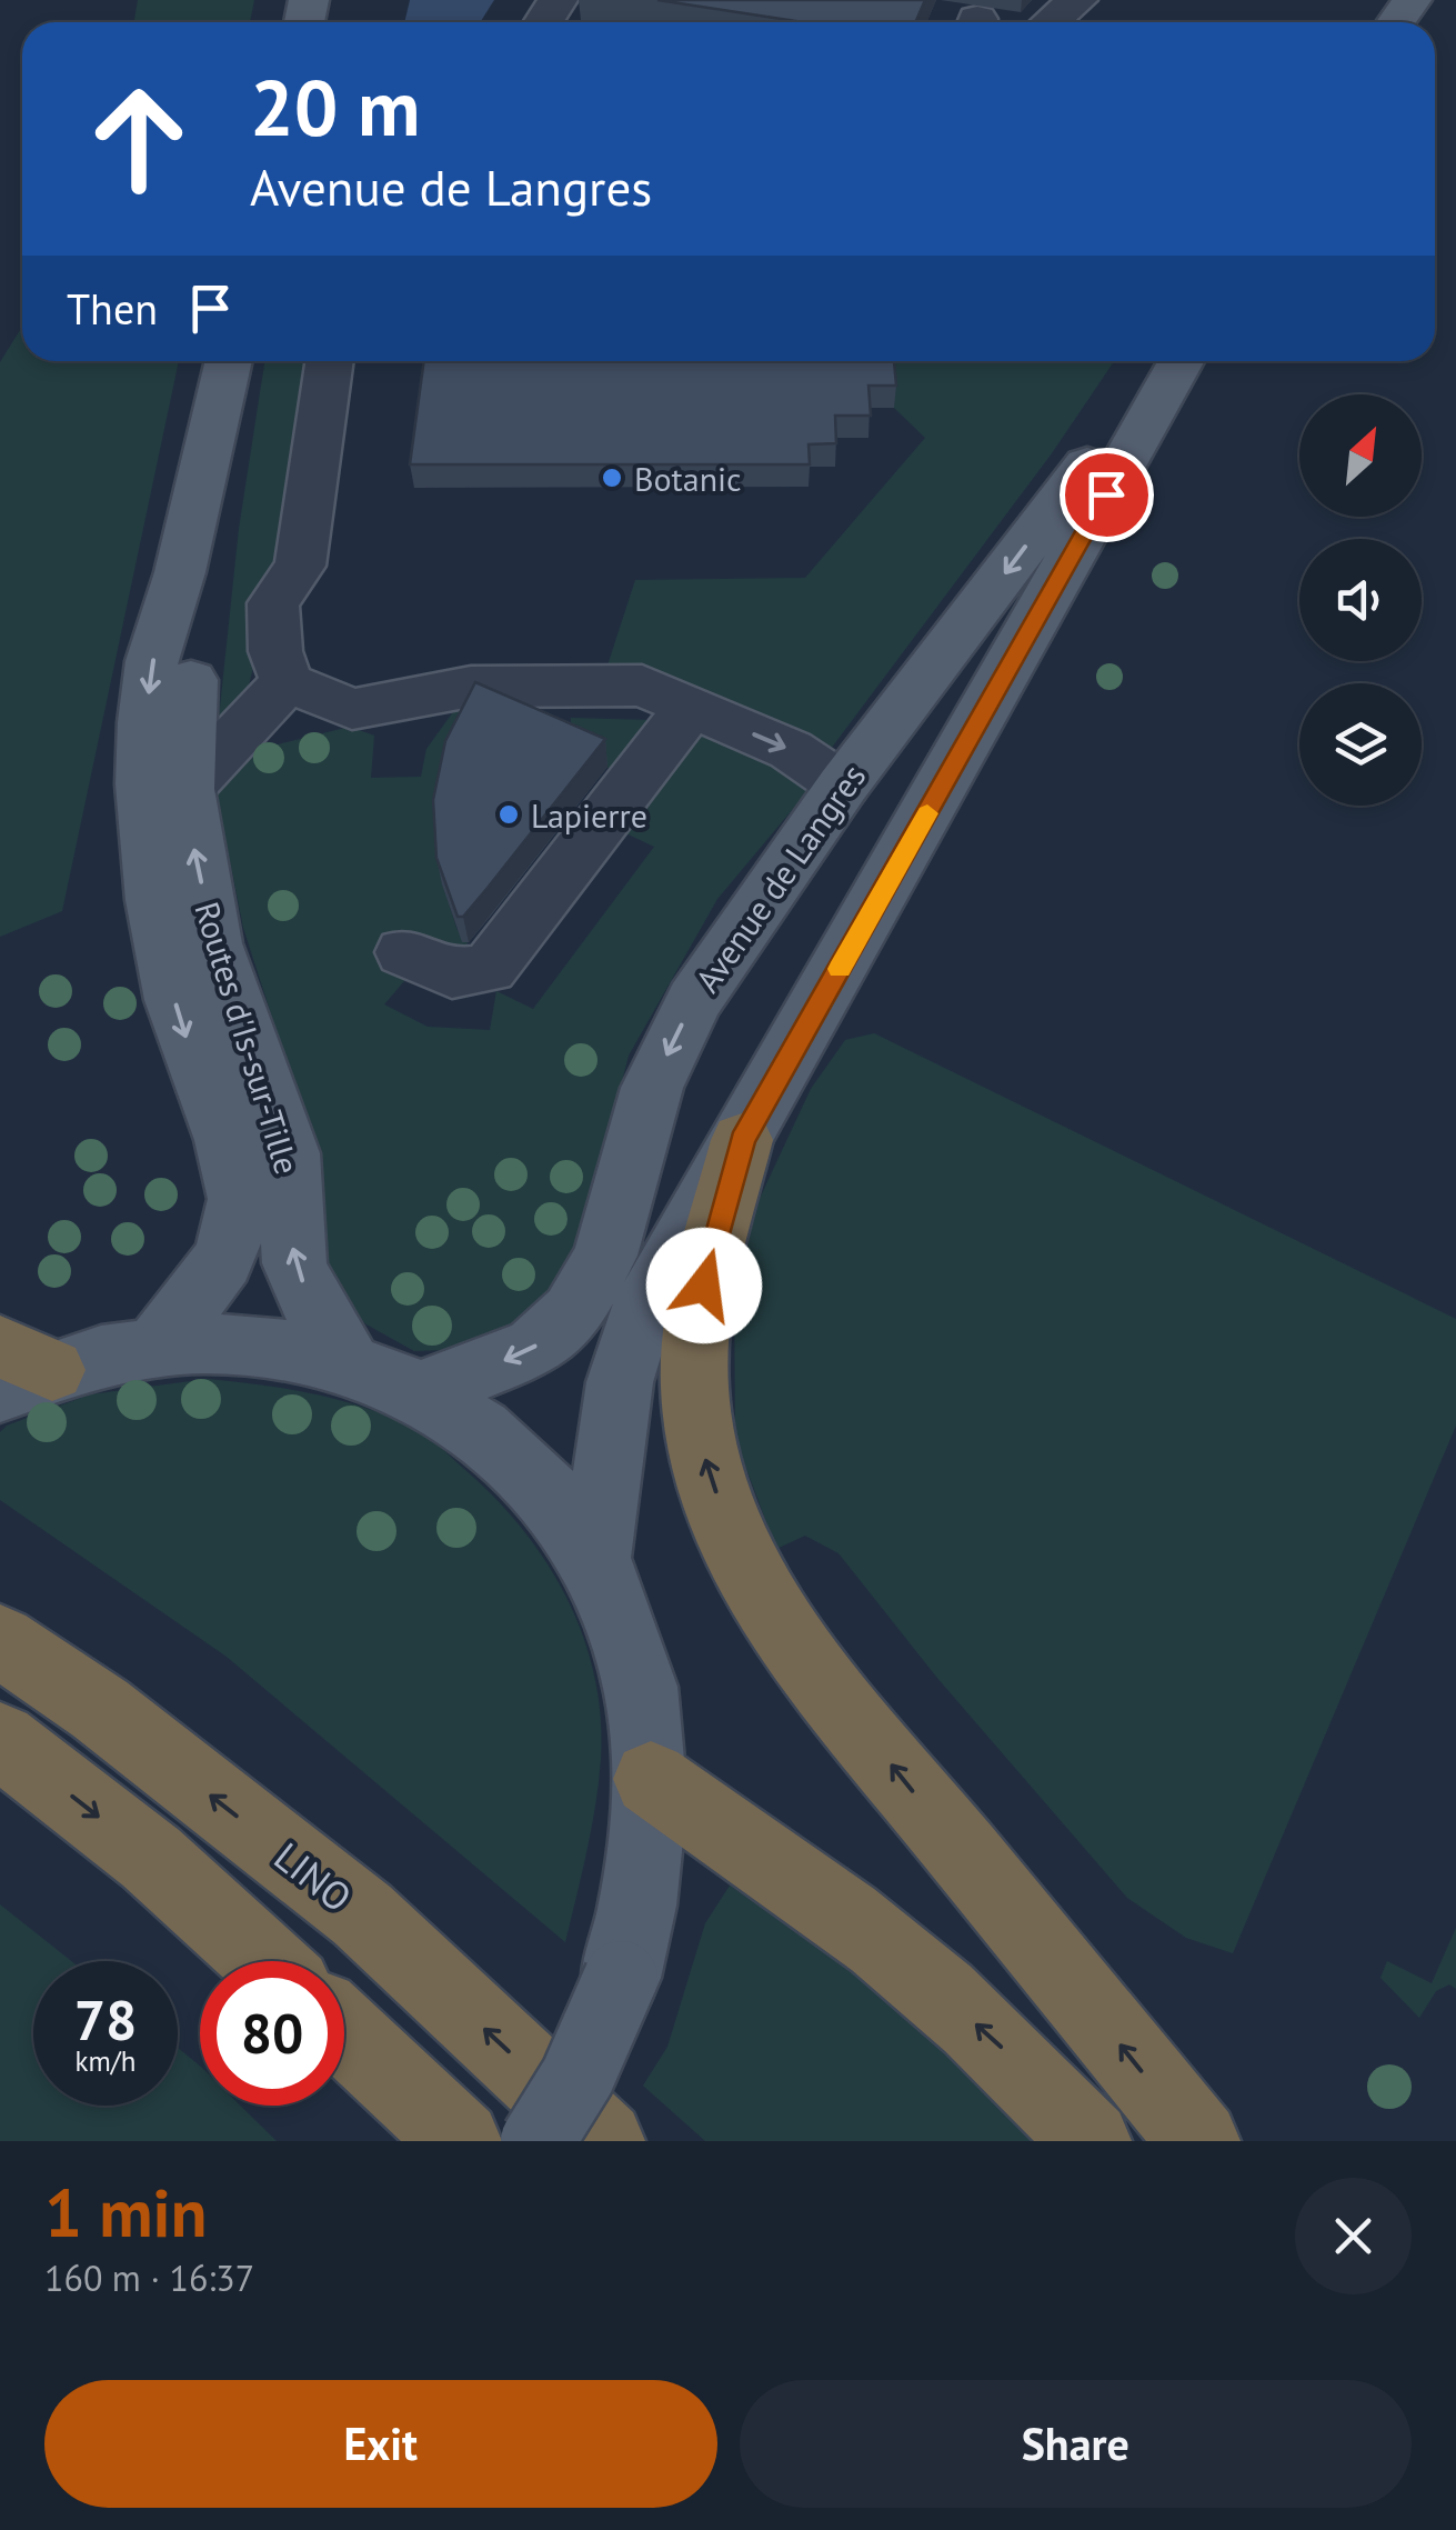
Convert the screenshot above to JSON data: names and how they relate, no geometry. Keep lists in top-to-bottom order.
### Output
{
  "streets": {
    "highway": ["LINO"],
    "main road": ["Avenue de Langres", "Routes d'Is-sur-Tille"]
  },
  "places": ["Botanic", "Lapierre"],
  "north": "top right",
  "page": {
    "turn": ["20 m", "Avenue de Langres"],
    "then": "Then",
    "speed": "78 km/h",
    "limit": "80",
    "heading": ["1 min", "160 m · 16:37"],
    "buttons": ["Exit", "Share"]
  }
}
